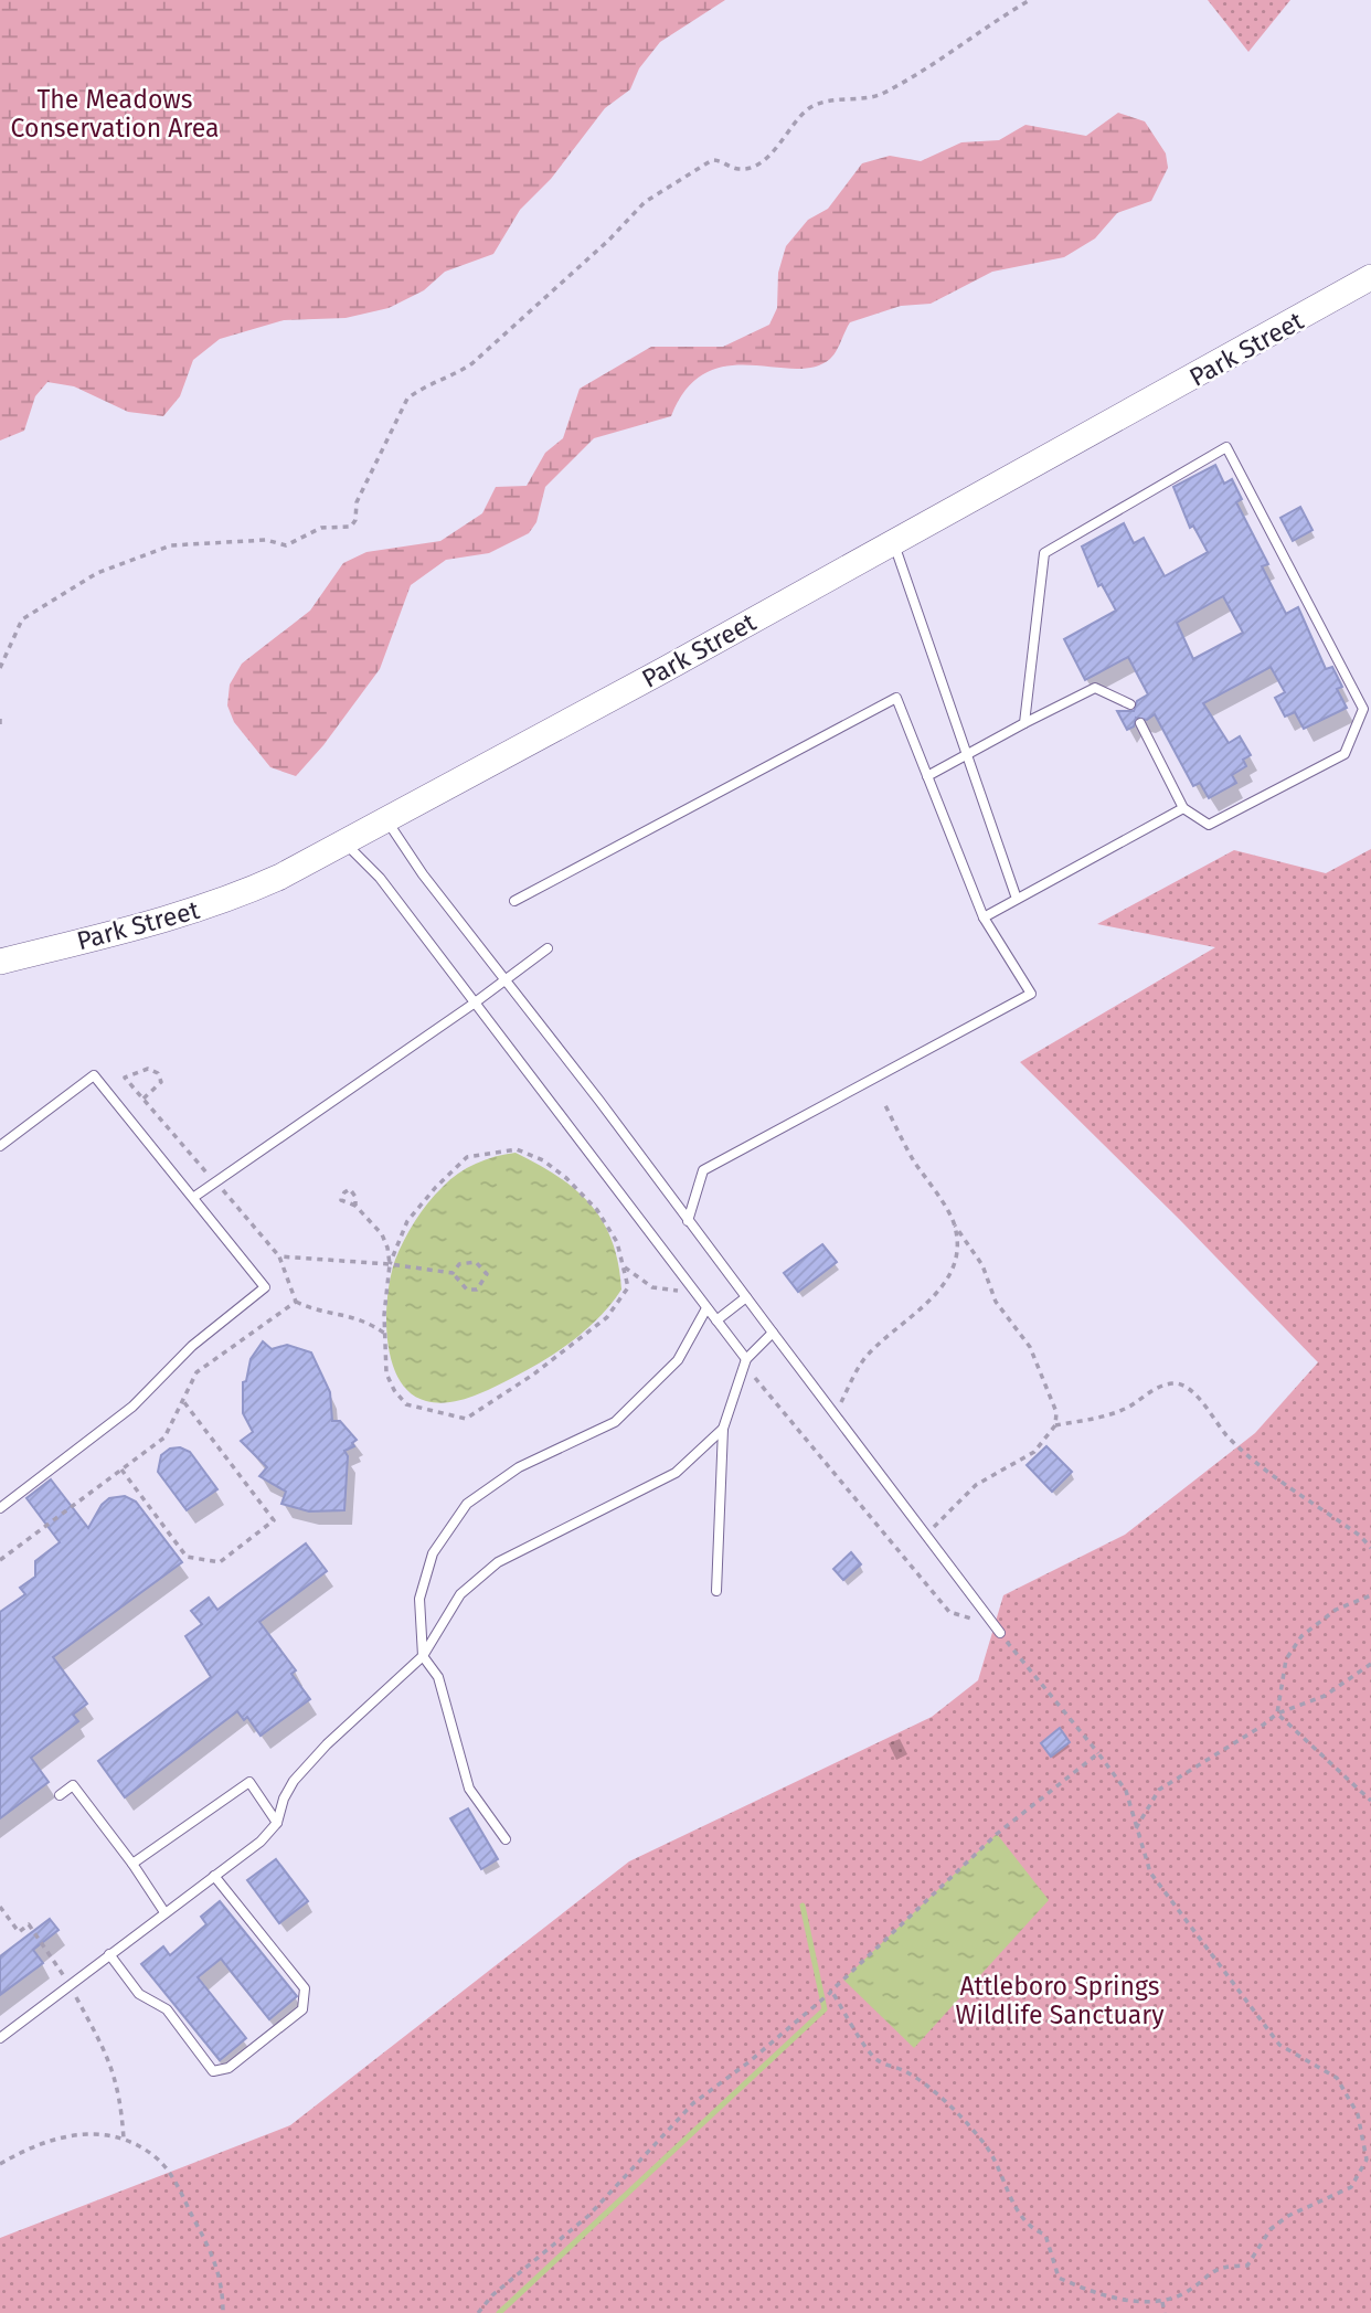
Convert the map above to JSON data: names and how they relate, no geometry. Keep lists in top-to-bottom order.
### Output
{
  "streets": {
    "main road": ["Park Street"]
  },
  "parks": ["The Meadows Conservation Area", "Attleboro Springs Wildlife Sanctuary"]
}
